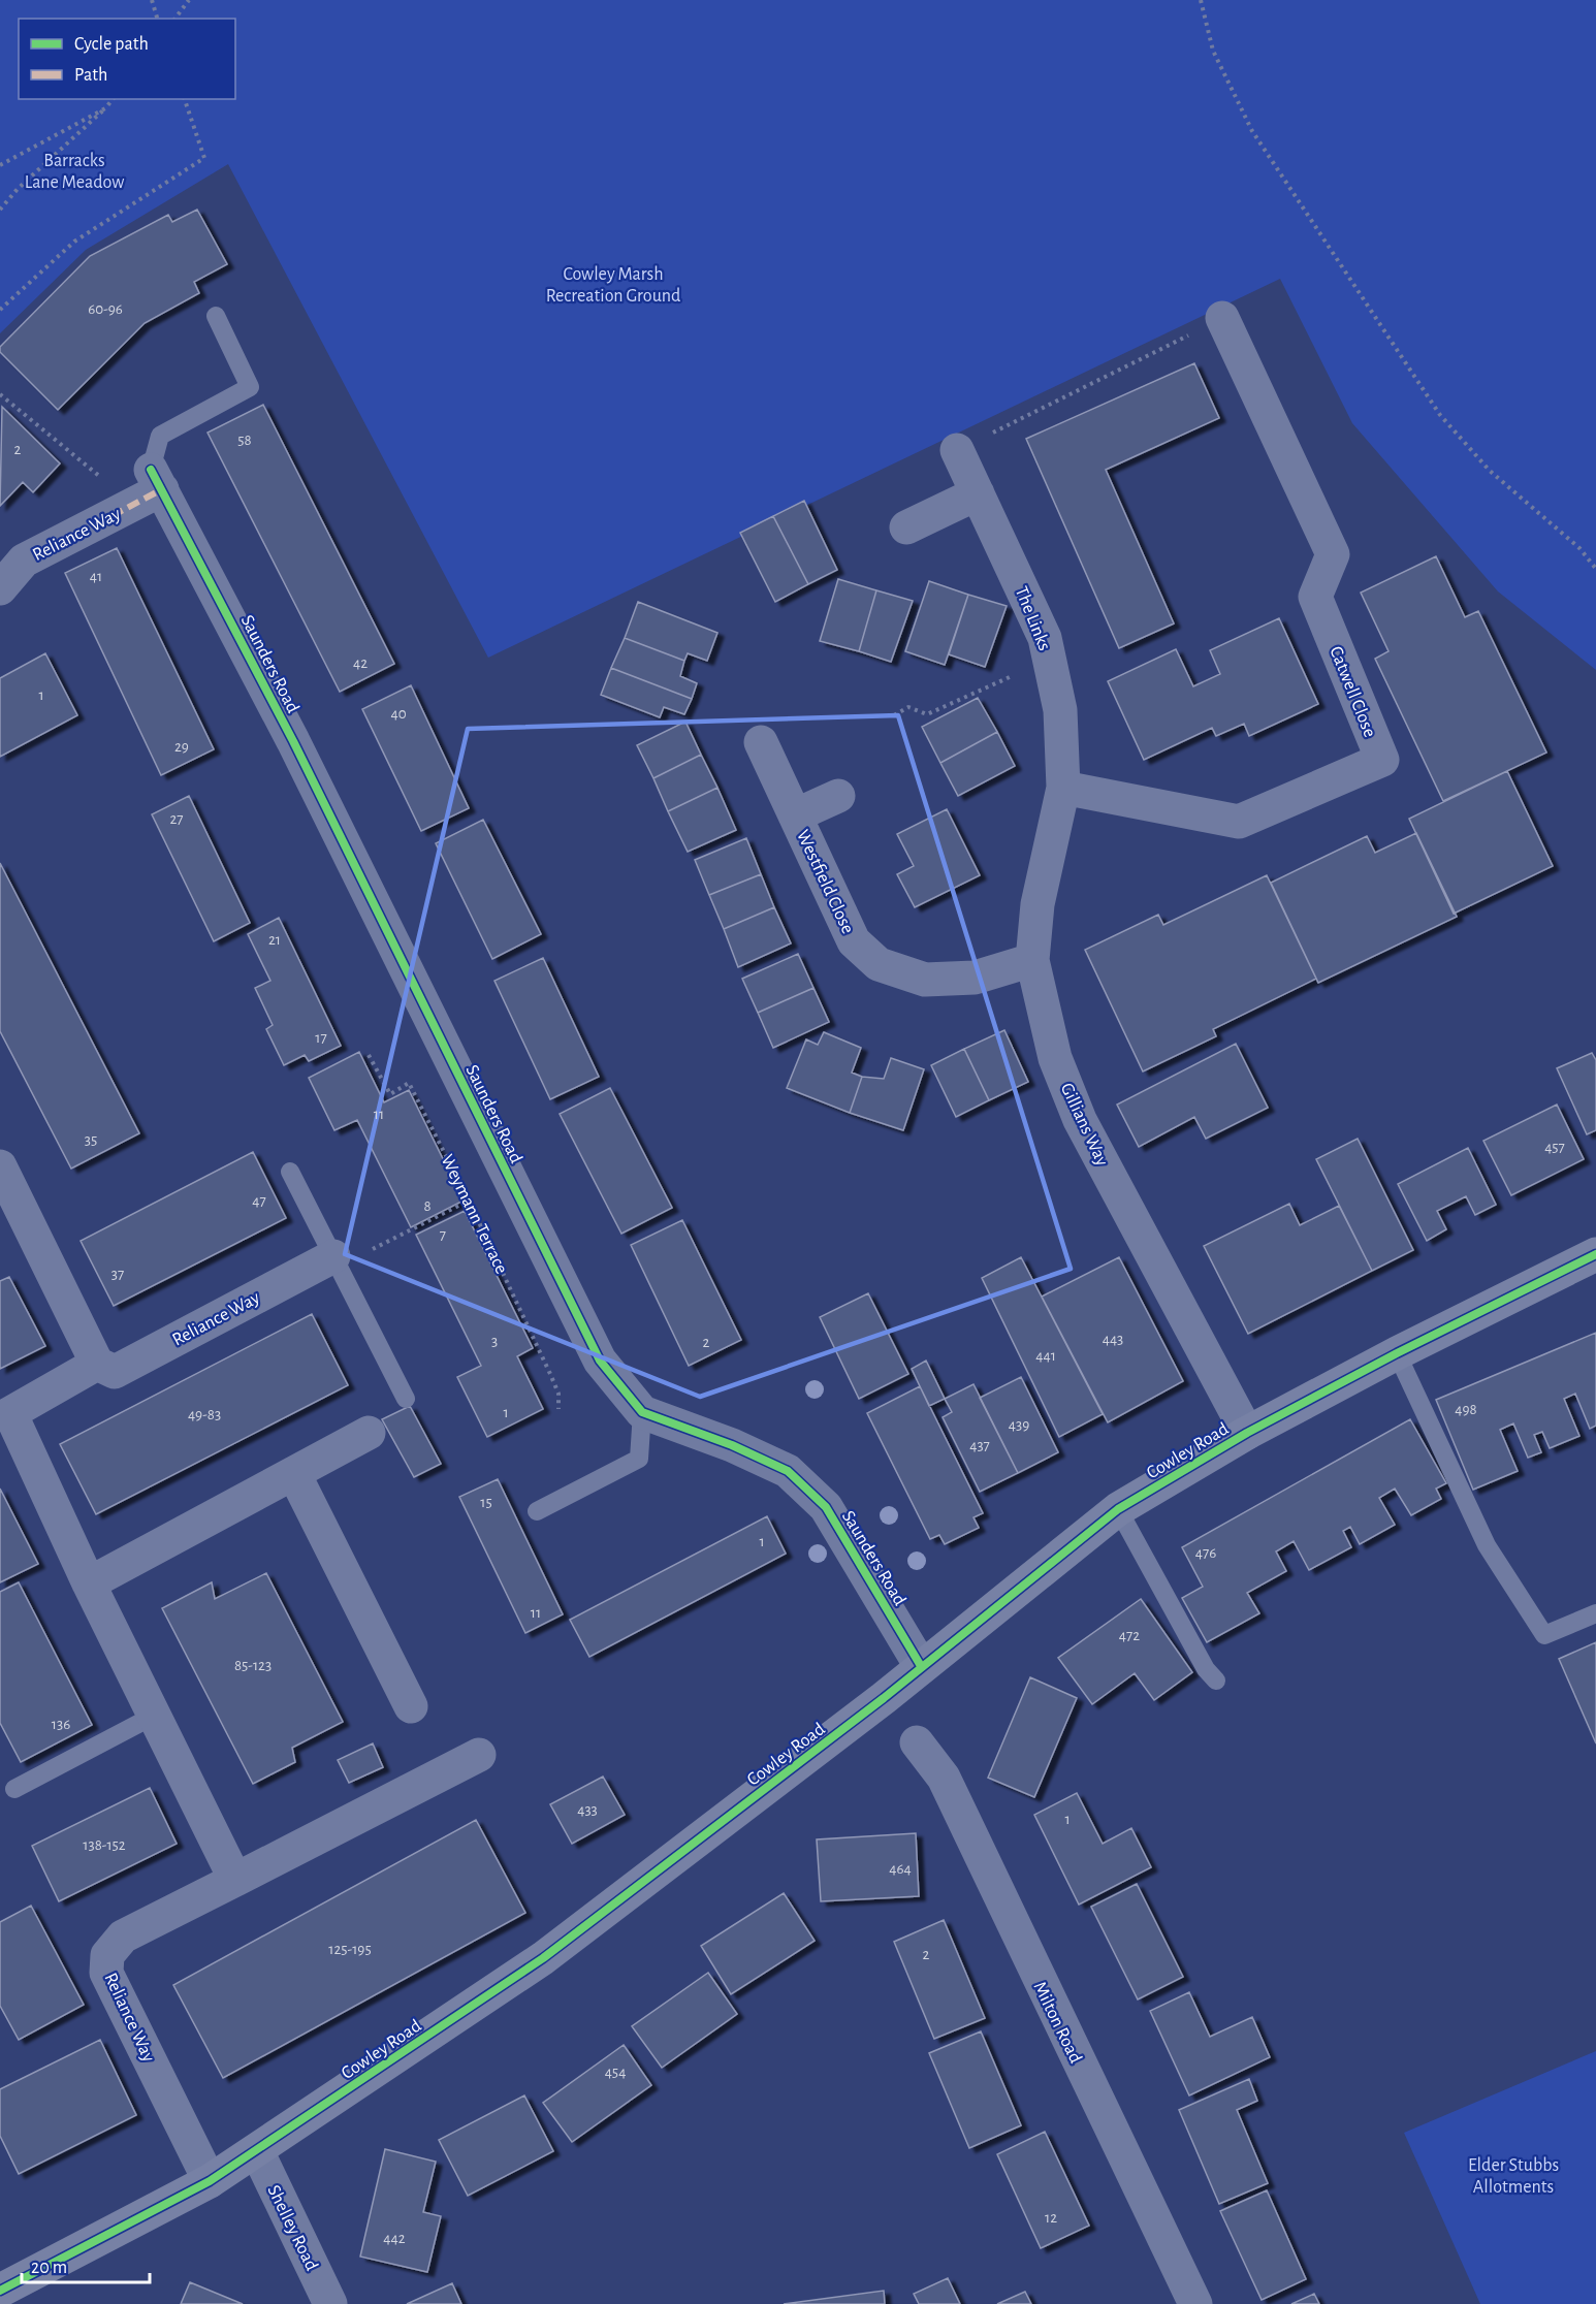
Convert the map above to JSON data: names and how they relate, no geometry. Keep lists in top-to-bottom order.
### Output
{
  "streets": {
    "main road": ["Cowley Road"],
    "street": [
      "Reliance Way",
      "The Links",
      "Saunders Road",
      "Catwell Close",
      "Westfield Close",
      "Gillians Way",
      "Milton Road",
      "Shelley Road"
    ],
    "path": ["Weymann Terrace"]
  },
  "crossings": [
    ["Reliance Way", "Saunders Road"],
    ["Reliance Way", "Cowley Road"],
    ["The Links", "Catwell Close"],
    ["The Links", "Gillians Way"],
    ["Saunders Road", "Cowley Road"],
    ["Catwell Close", "Gillians Way"],
    ["Westfield Close", "Gillians Way"],
    ["Gillians Way", "Cowley Road"],
    ["Cowley Road", "Shelley Road"]
  ],
  "parks": ["Barracks Lane Meadow", "Cowley Marsh Recreation Ground", "Elder Stubbs Allotments"],
  "house_numbers": [
    "60-96",
    "58",
    "2",
    "41",
    "42",
    "1",
    "40",
    "29",
    "27",
    "21",
    "17",
    "11",
    "35",
    "457",
    "47",
    "8",
    "7",
    "37",
    "443",
    "3",
    "2",
    "441",
    "498",
    "1",
    "49-83",
    "439",
    "437",
    "15",
    "1",
    "476",
    "11",
    "472",
    "85-123",
    "136",
    "433",
    "1",
    "138-152",
    "464",
    "125-195",
    "2",
    "454",
    "12",
    "442"
  ],
  "legend": ["Cycle path", "Path"],
  "scale_bar": "20 m"
}
